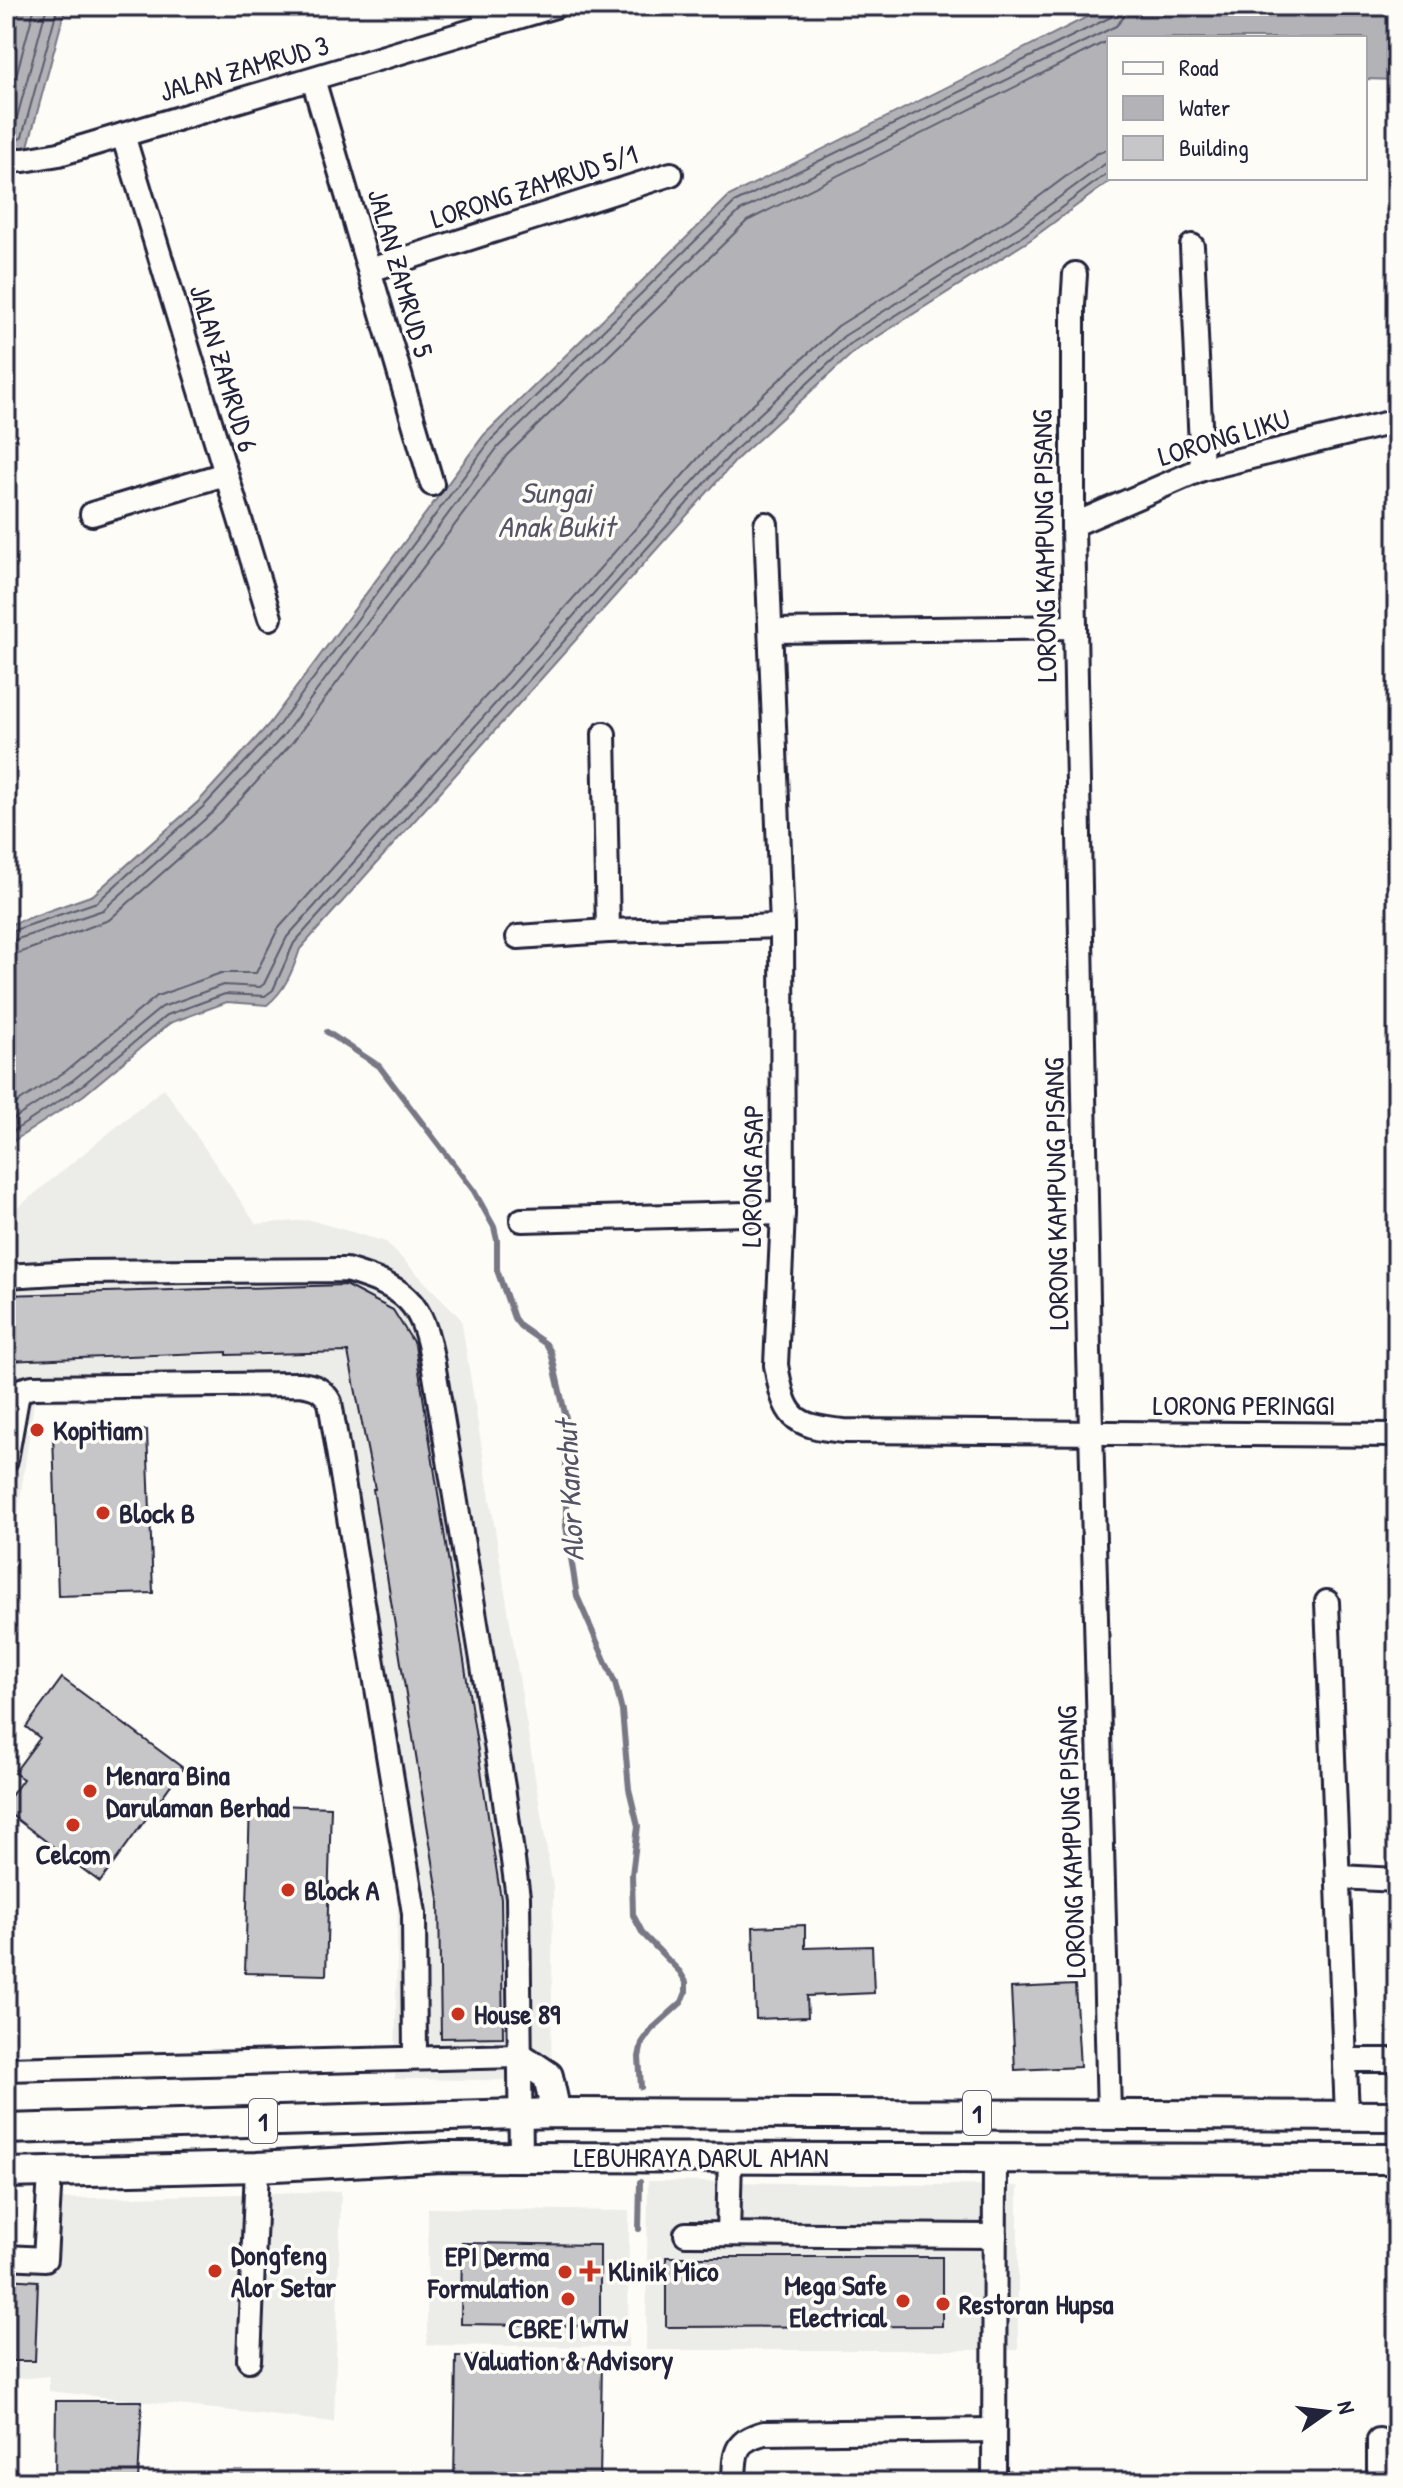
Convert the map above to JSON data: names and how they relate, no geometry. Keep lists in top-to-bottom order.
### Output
{
  "streets": {
    "main road": ["1", "LEBUHRAYA DARUL AMAN"],
    "street": [
      "JALAN ZAMRUD 3",
      "LORONG ZAMRUD 5/1",
      "JALAN ZAMRUD 5",
      "JALAN ZAMRUD 6",
      "LORONG LIKU",
      "LORONG KAMPUNG PISANG",
      "LORONG ASAP",
      "LORONG PERINGGI"
    ]
  },
  "crossings": [
    ["JALAN ZAMRUD 3", "JALAN ZAMRUD 5"],
    ["JALAN ZAMRUD 3", "JALAN ZAMRUD 6"],
    ["LORONG ZAMRUD 5/1", "JALAN ZAMRUD 5"],
    ["LORONG LIKU", "LORONG KAMPUNG PISANG"],
    ["LORONG KAMPUNG PISANG", "LORONG ASAP"],
    ["LORONG KAMPUNG PISANG", "LORONG PERINGGI"],
    ["LORONG KAMPUNG PISANG", "LEBUHRAYA DARUL AMAN"],
    ["LORONG ASAP", "LORONG PERINGGI"]
  ],
  "water": ["Sungai Anak Bukit", "Alor Kanchut"],
  "places": {
    "other": [
      "Kopitiam",
      "Block B",
      "Menara Bina Darulaman Berhad",
      "Celcom",
      "Block A",
      "House 89",
      "Dongfeng Alor Setar",
      "EPI Derma Formulation",
      "CBRE | WTW Valuation & Advisory",
      "Mega Safe Electrical",
      "Restoran Hupsa"
    ],
    "health": ["Klinik Mico"]
  },
  "legend": ["Road", "Water", "Building"],
  "north": "right"
}
